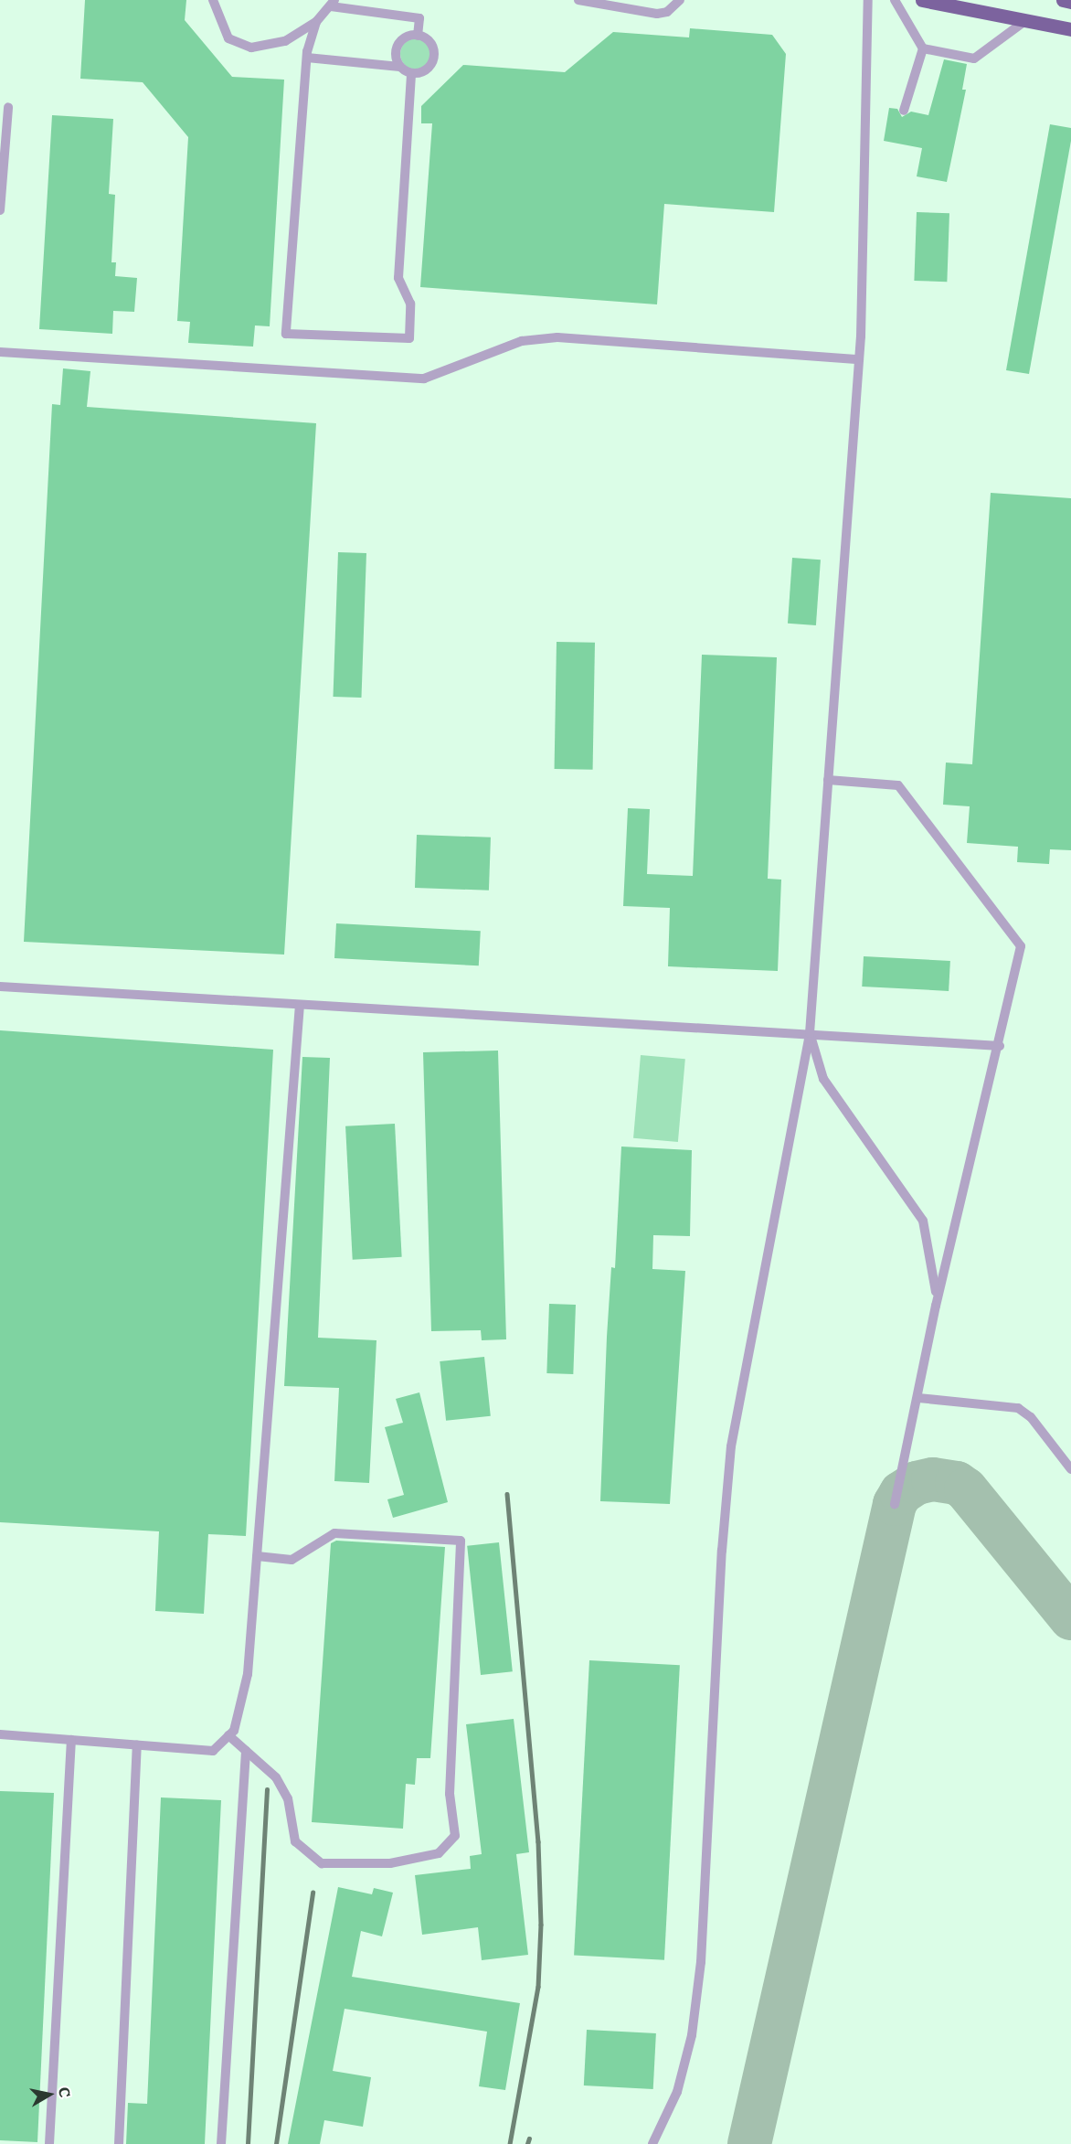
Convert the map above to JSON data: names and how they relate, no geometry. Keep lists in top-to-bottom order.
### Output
{
  "north": "right"
}
